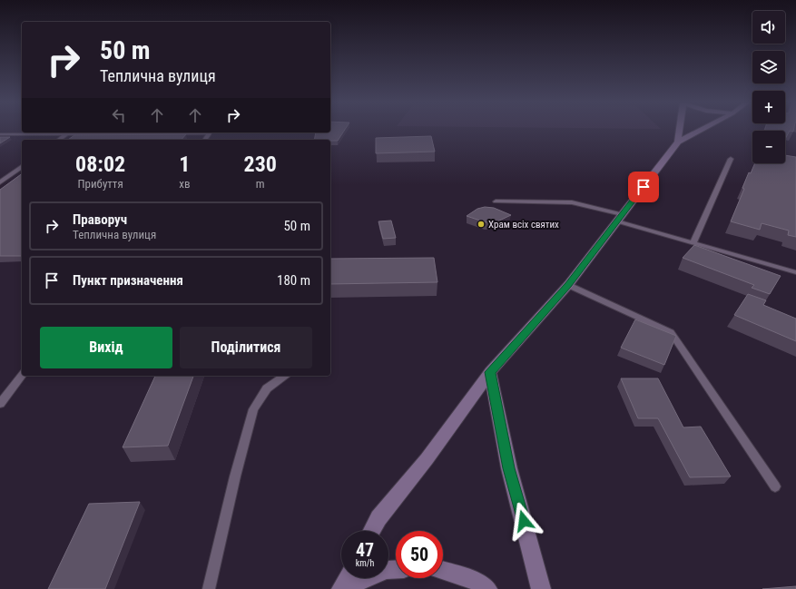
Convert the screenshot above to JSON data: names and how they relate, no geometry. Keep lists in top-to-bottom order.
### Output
{
  "places": ["Храм всіх святих"],
  "page": {
    "map_buttons": ["+", "−"],
    "turn": ["50 m", "Теплична вулиця"],
    "eta": [
      "08:02",
      "Прибуття",
      "1",
      "хв",
      "230",
      "m"
    ],
    "list": [
      {
        "name": "Праворуч",
        "note": "Теплична вулиця",
        "value": "50 m"
      },
      {
        "name": "Пункт призначення",
        "value": "180 m"
      }
    ],
    "buttons": ["Вихід", "Поділитися"],
    "speed": "47 km/h",
    "limit": "50"
  }
}
